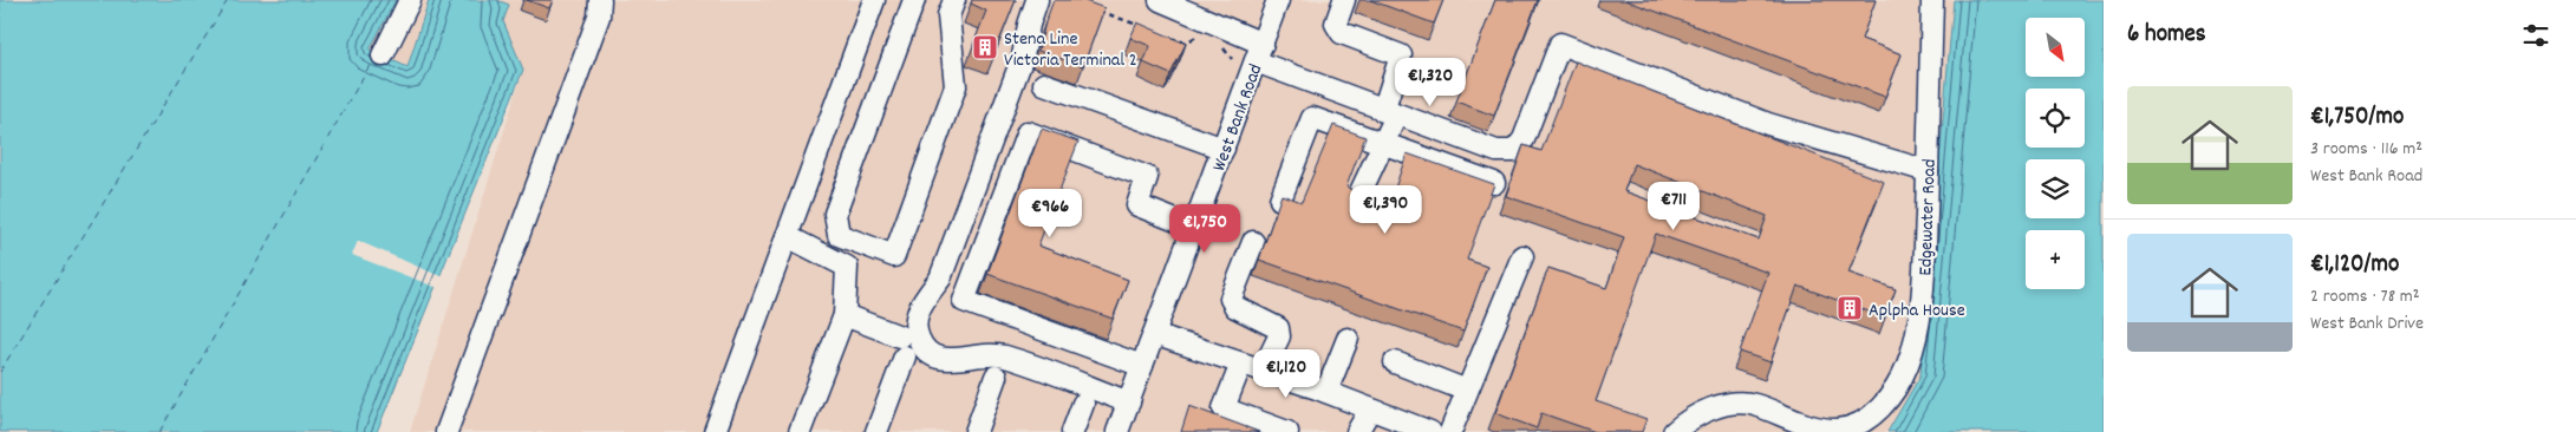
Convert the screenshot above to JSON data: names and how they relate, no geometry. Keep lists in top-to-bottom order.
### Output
{
  "streets": {
    "street": ["West Bank Road", "Edgewater Road"]
  },
  "places": {
    "building": ["Stena Line Victoria Terminal 2", "Aplpha House"]
  },
  "north": "bottom right",
  "page": {
    "heading": "6 homes",
    "map_buttons": "+",
    "price": [
      "€1,320",
      "€711",
      "€1,390",
      "€966",
      "€1,750",
      "€1,120"
    ],
    "list": [
      {
        "name": "€1,750/mo",
        "note": "3 rooms · 116 m² · West Bank Road"
      },
      {
        "name": "€1,120/mo",
        "note": "2 rooms · 78 m² · West Bank Drive"
      }
    ]
  }
}
